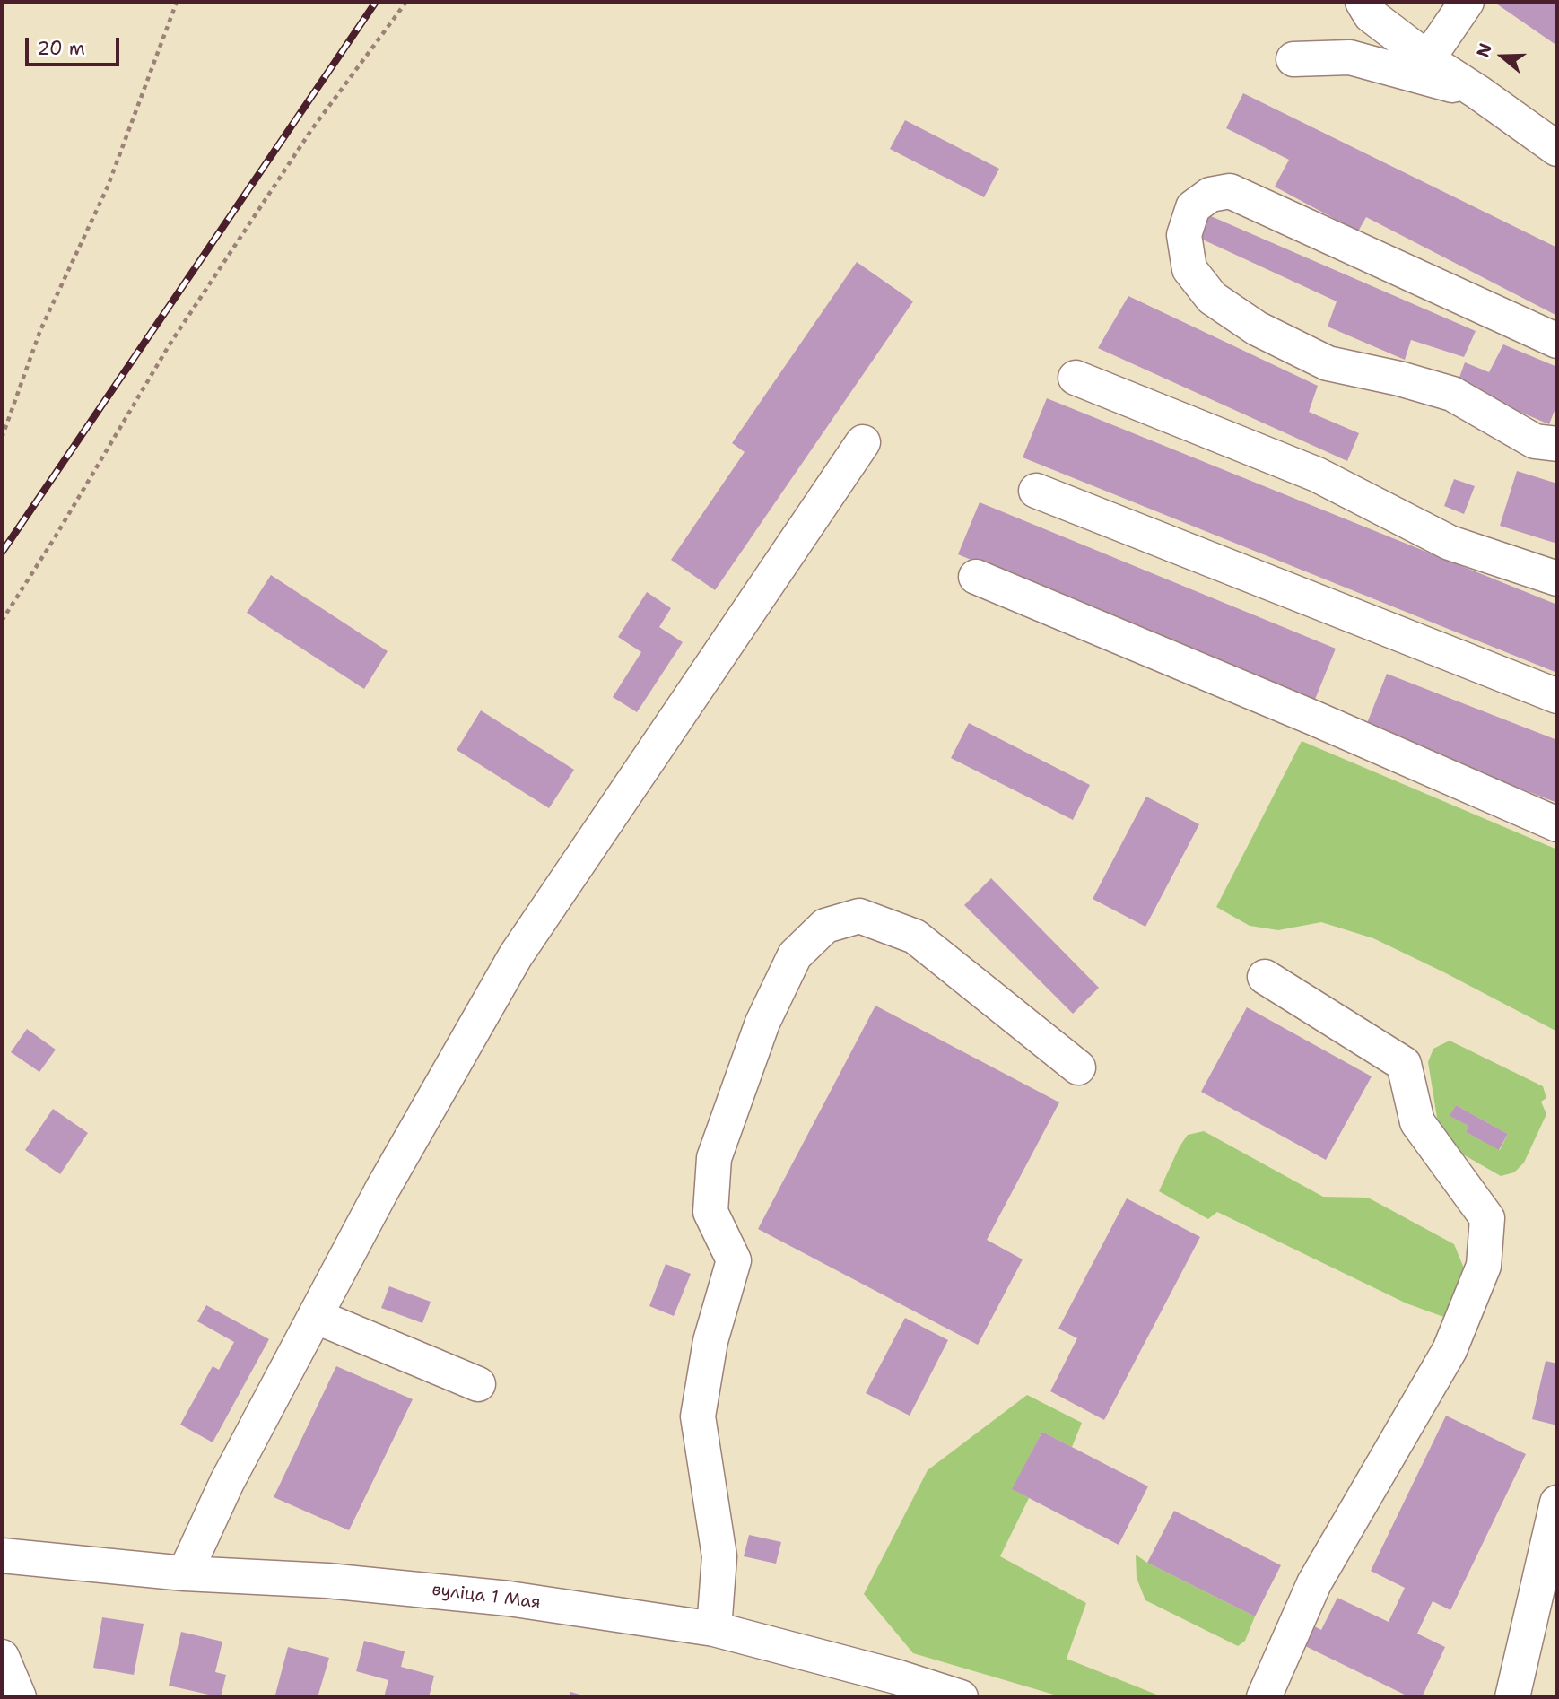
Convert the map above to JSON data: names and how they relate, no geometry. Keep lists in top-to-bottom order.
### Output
{
  "streets": {
    "street": ["вуліца 1 Мая"]
  },
  "scale_bar": "20 m",
  "north": "left"
}
